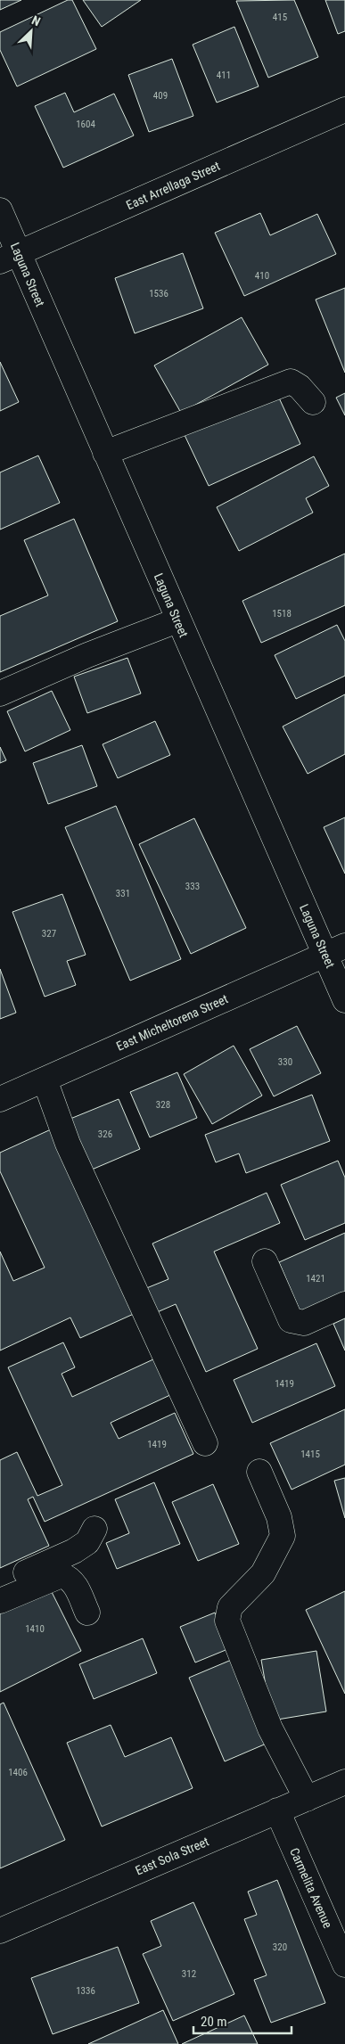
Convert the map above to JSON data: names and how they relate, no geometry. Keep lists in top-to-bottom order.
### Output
{
  "streets": {
    "street": [
      "East Arrellaga Street",
      "Laguna Street",
      "East Micheltorena Street",
      "East Sola Street",
      "Carmelita Avenue"
    ]
  },
  "crossings": [
    ["East Arrellaga Street", "Laguna Street"],
    ["Laguna Street", "East Micheltorena Street"],
    ["East Sola Street", "Carmelita Avenue"]
  ],
  "house_numbers": [
    "415",
    "411",
    "409",
    "1604",
    "410",
    "1536",
    "1518",
    "333",
    "331",
    "327",
    "330",
    "328",
    "326",
    "1421",
    "1419",
    "1419",
    "1415",
    "1410",
    "1406",
    "320",
    "312",
    "1336"
  ],
  "scale_bar": "20 m",
  "north": "top right"
}
